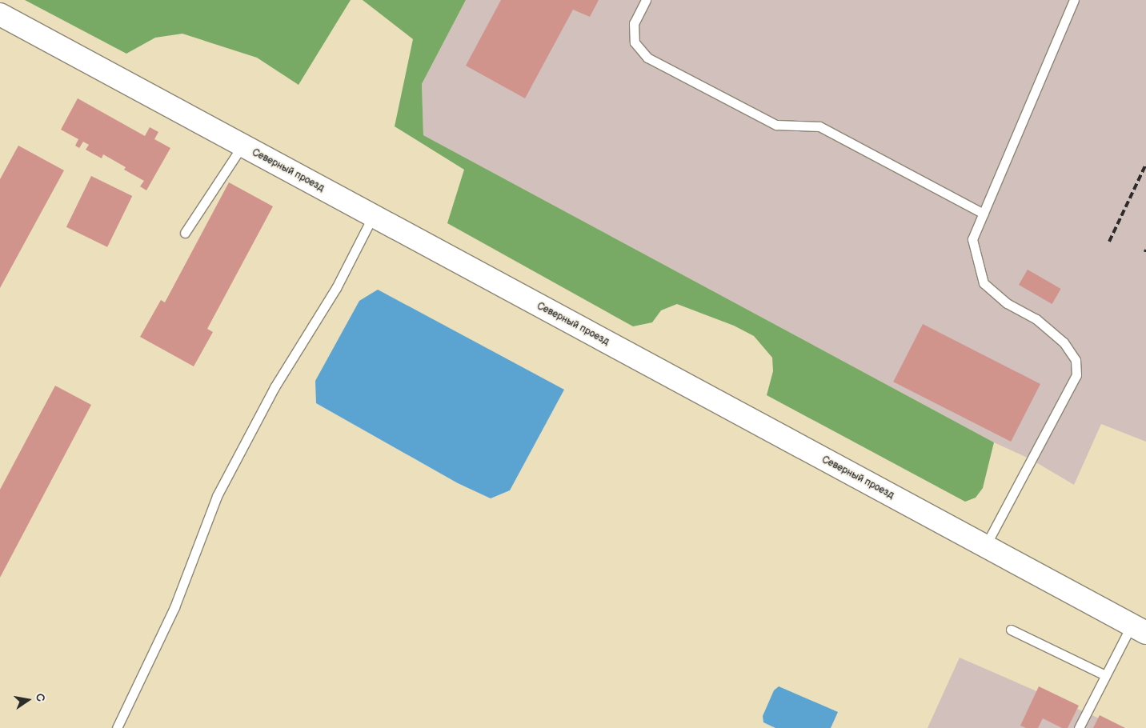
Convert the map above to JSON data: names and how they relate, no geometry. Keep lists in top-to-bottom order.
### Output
{
  "streets": {
    "street": ["Северный проезд"]
  },
  "north": "right"
}
